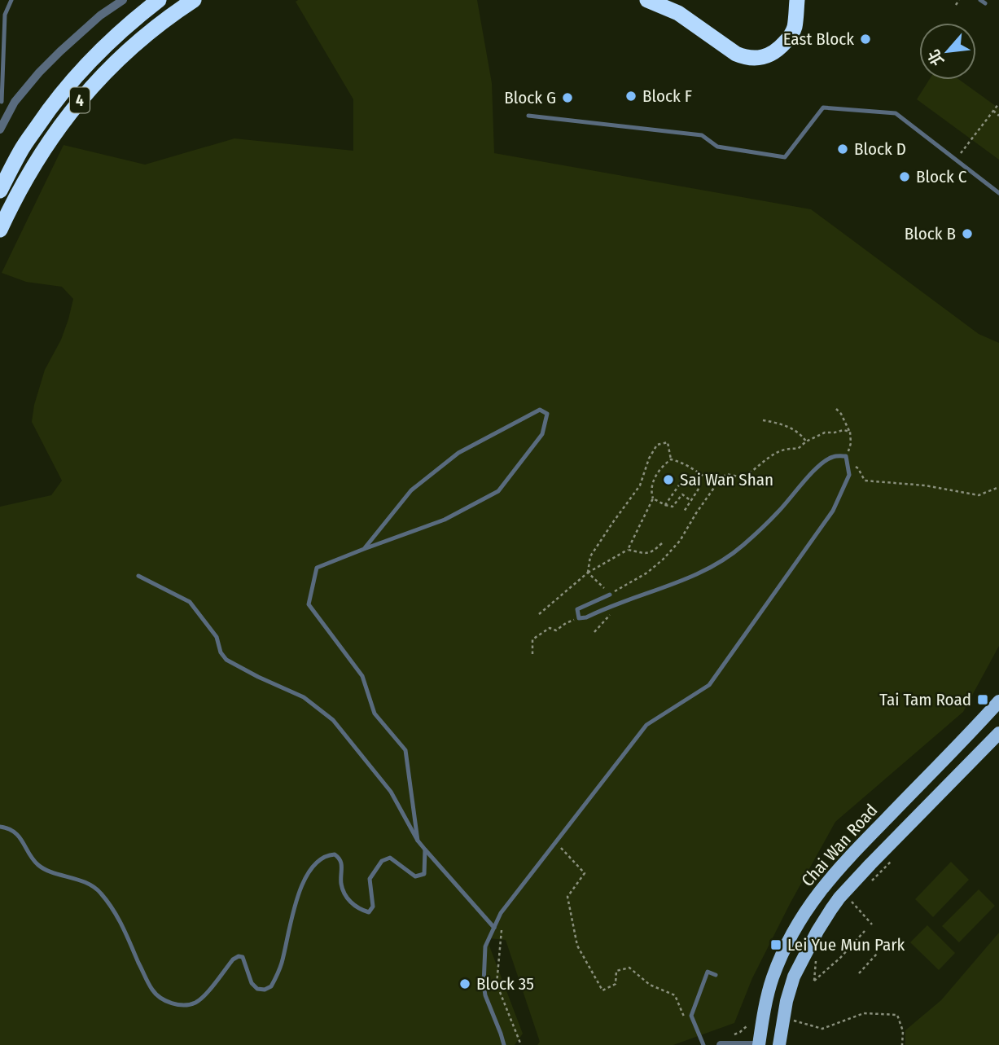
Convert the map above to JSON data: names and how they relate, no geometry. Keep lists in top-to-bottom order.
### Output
{
  "streets": {
    "highway": ["4"],
    "main road": ["Chai Wan Road"]
  },
  "places": {
    "other": [
      "East Block",
      "Block F",
      "Block G",
      "Block D",
      "Block C",
      "Block B",
      "Sai Wan Shan",
      "Block 35"
    ],
    "transit": ["Tai Tam Road", "Lei Yue Mun Park"]
  },
  "north": "bottom left"
}
